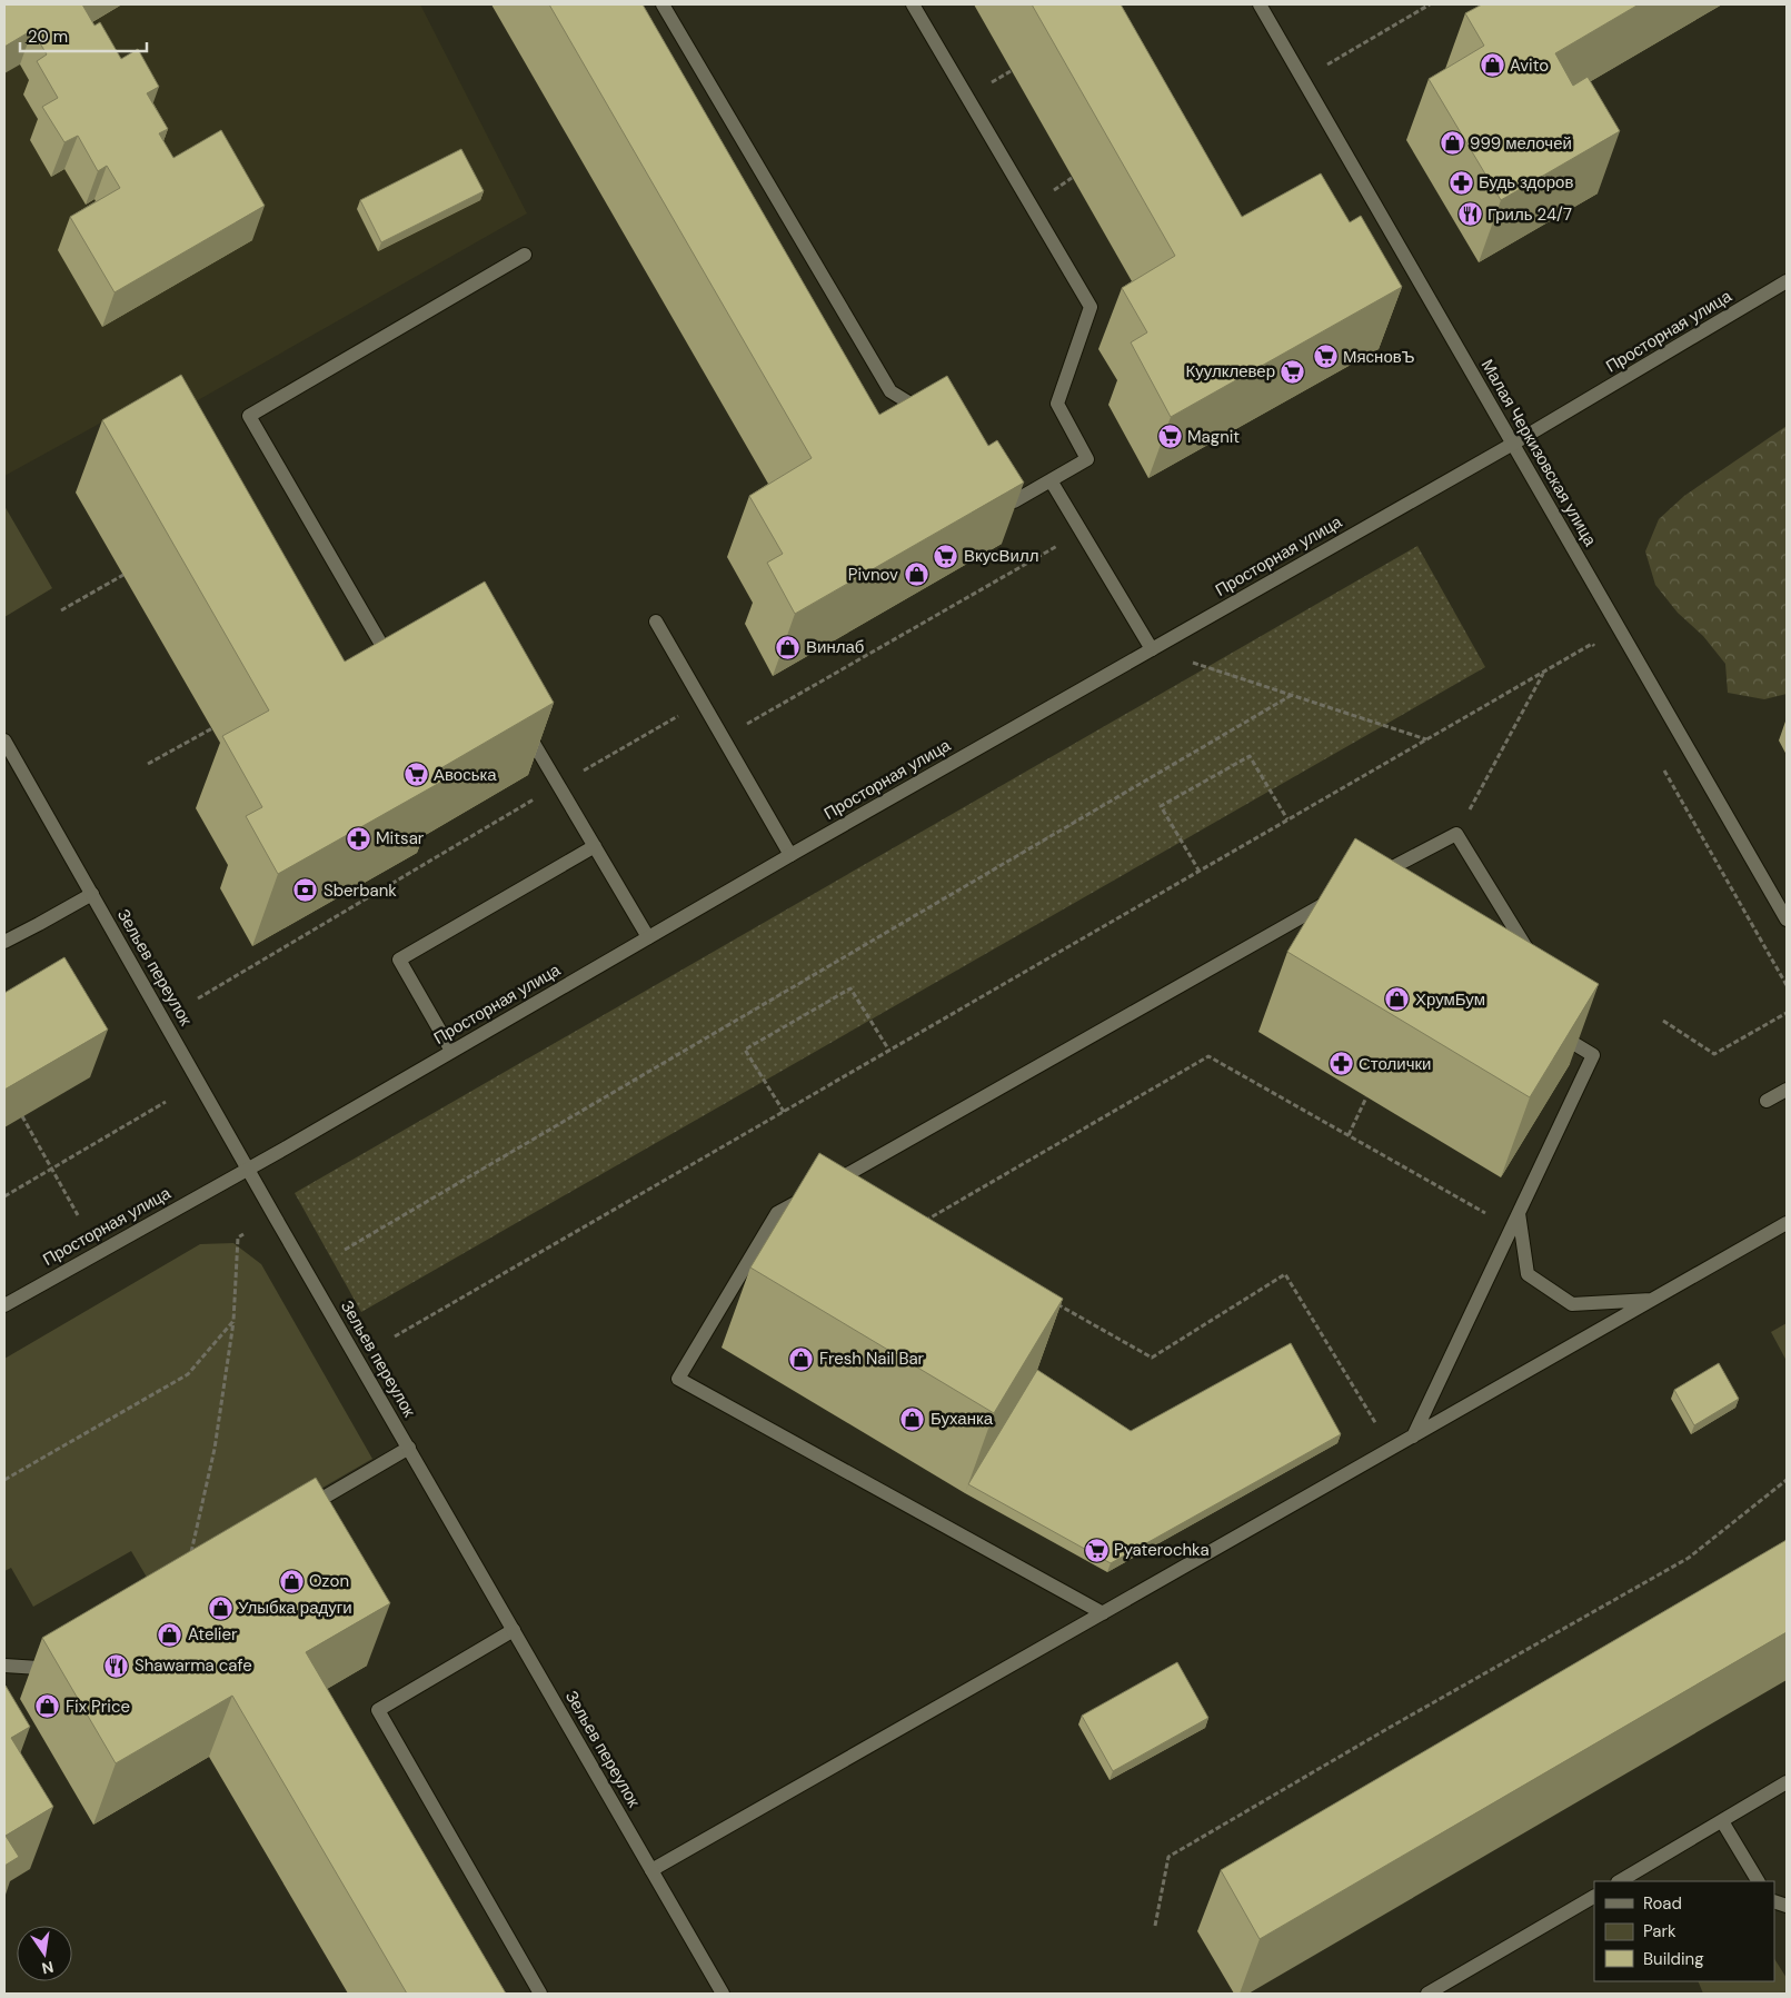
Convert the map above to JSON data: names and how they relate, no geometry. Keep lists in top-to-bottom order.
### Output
{
  "streets": {
    "street": ["Просторная улица", "Малая Черкизовская улица", "Зельев переулок"]
  },
  "crossings": [
    ["Просторная улица", "Малая Черкизовская улица"],
    ["Просторная улица", "Зельев переулок"]
  ],
  "places": {
    "shop": [
      "Avito",
      "999 мелочей",
      "Pivnov",
      "Винлаб",
      "ХрумБум",
      "Fresh Nail Bar",
      "Буханка",
      "Ozon",
      "Улыбка радуги",
      "Atelier",
      "Fix Price"
    ],
    "pharmacy": ["Будь здоров", "Mitsar", "Столички"],
    "restaurant": ["Гриль 24/7", "Shawarma cafe"],
    "supermarket": [
      "МясновЪ",
      "Куулклевер",
      "Magnit",
      "ВкусВилл",
      "Авоська",
      "Pyaterochka"
    ],
    "bank": ["Sberbank"]
  },
  "legend": ["Road", "Park", "Building"],
  "scale_bar": "20 m",
  "north": "bottom"
}
